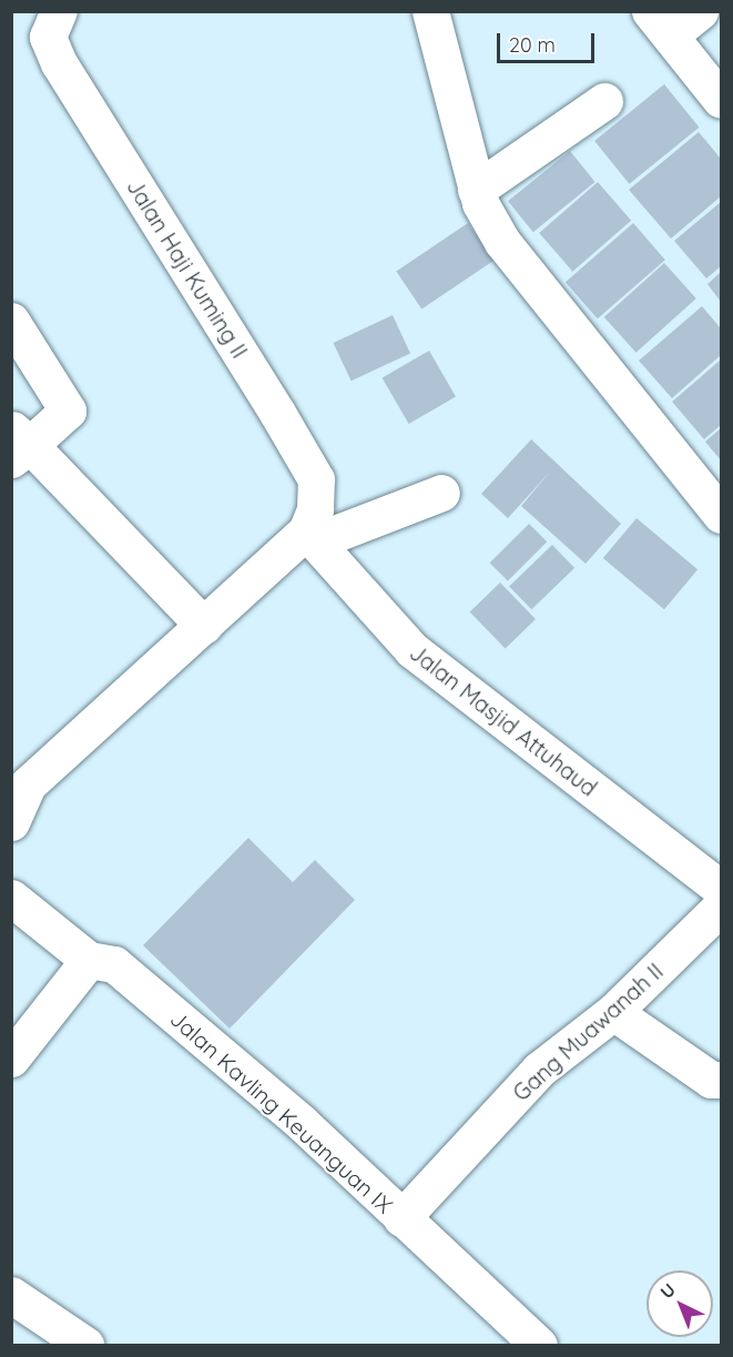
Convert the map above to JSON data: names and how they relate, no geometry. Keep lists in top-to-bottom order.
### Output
{
  "streets": {
    "street": [
      "Jalan Haji Kuming II",
      "Jalan Masjid Attuhaud",
      "Gang Muawanah II",
      "Jalan Kavling Keuanguan IX"
    ]
  },
  "crossings": [
    ["Jalan Haji Kuming II", "Jalan Masjid Attuhaud"],
    ["Gang Muawanah II", "Jalan Kavling Keuanguan IX"]
  ],
  "scale_bar": "20 m",
  "north": "top left"
}
